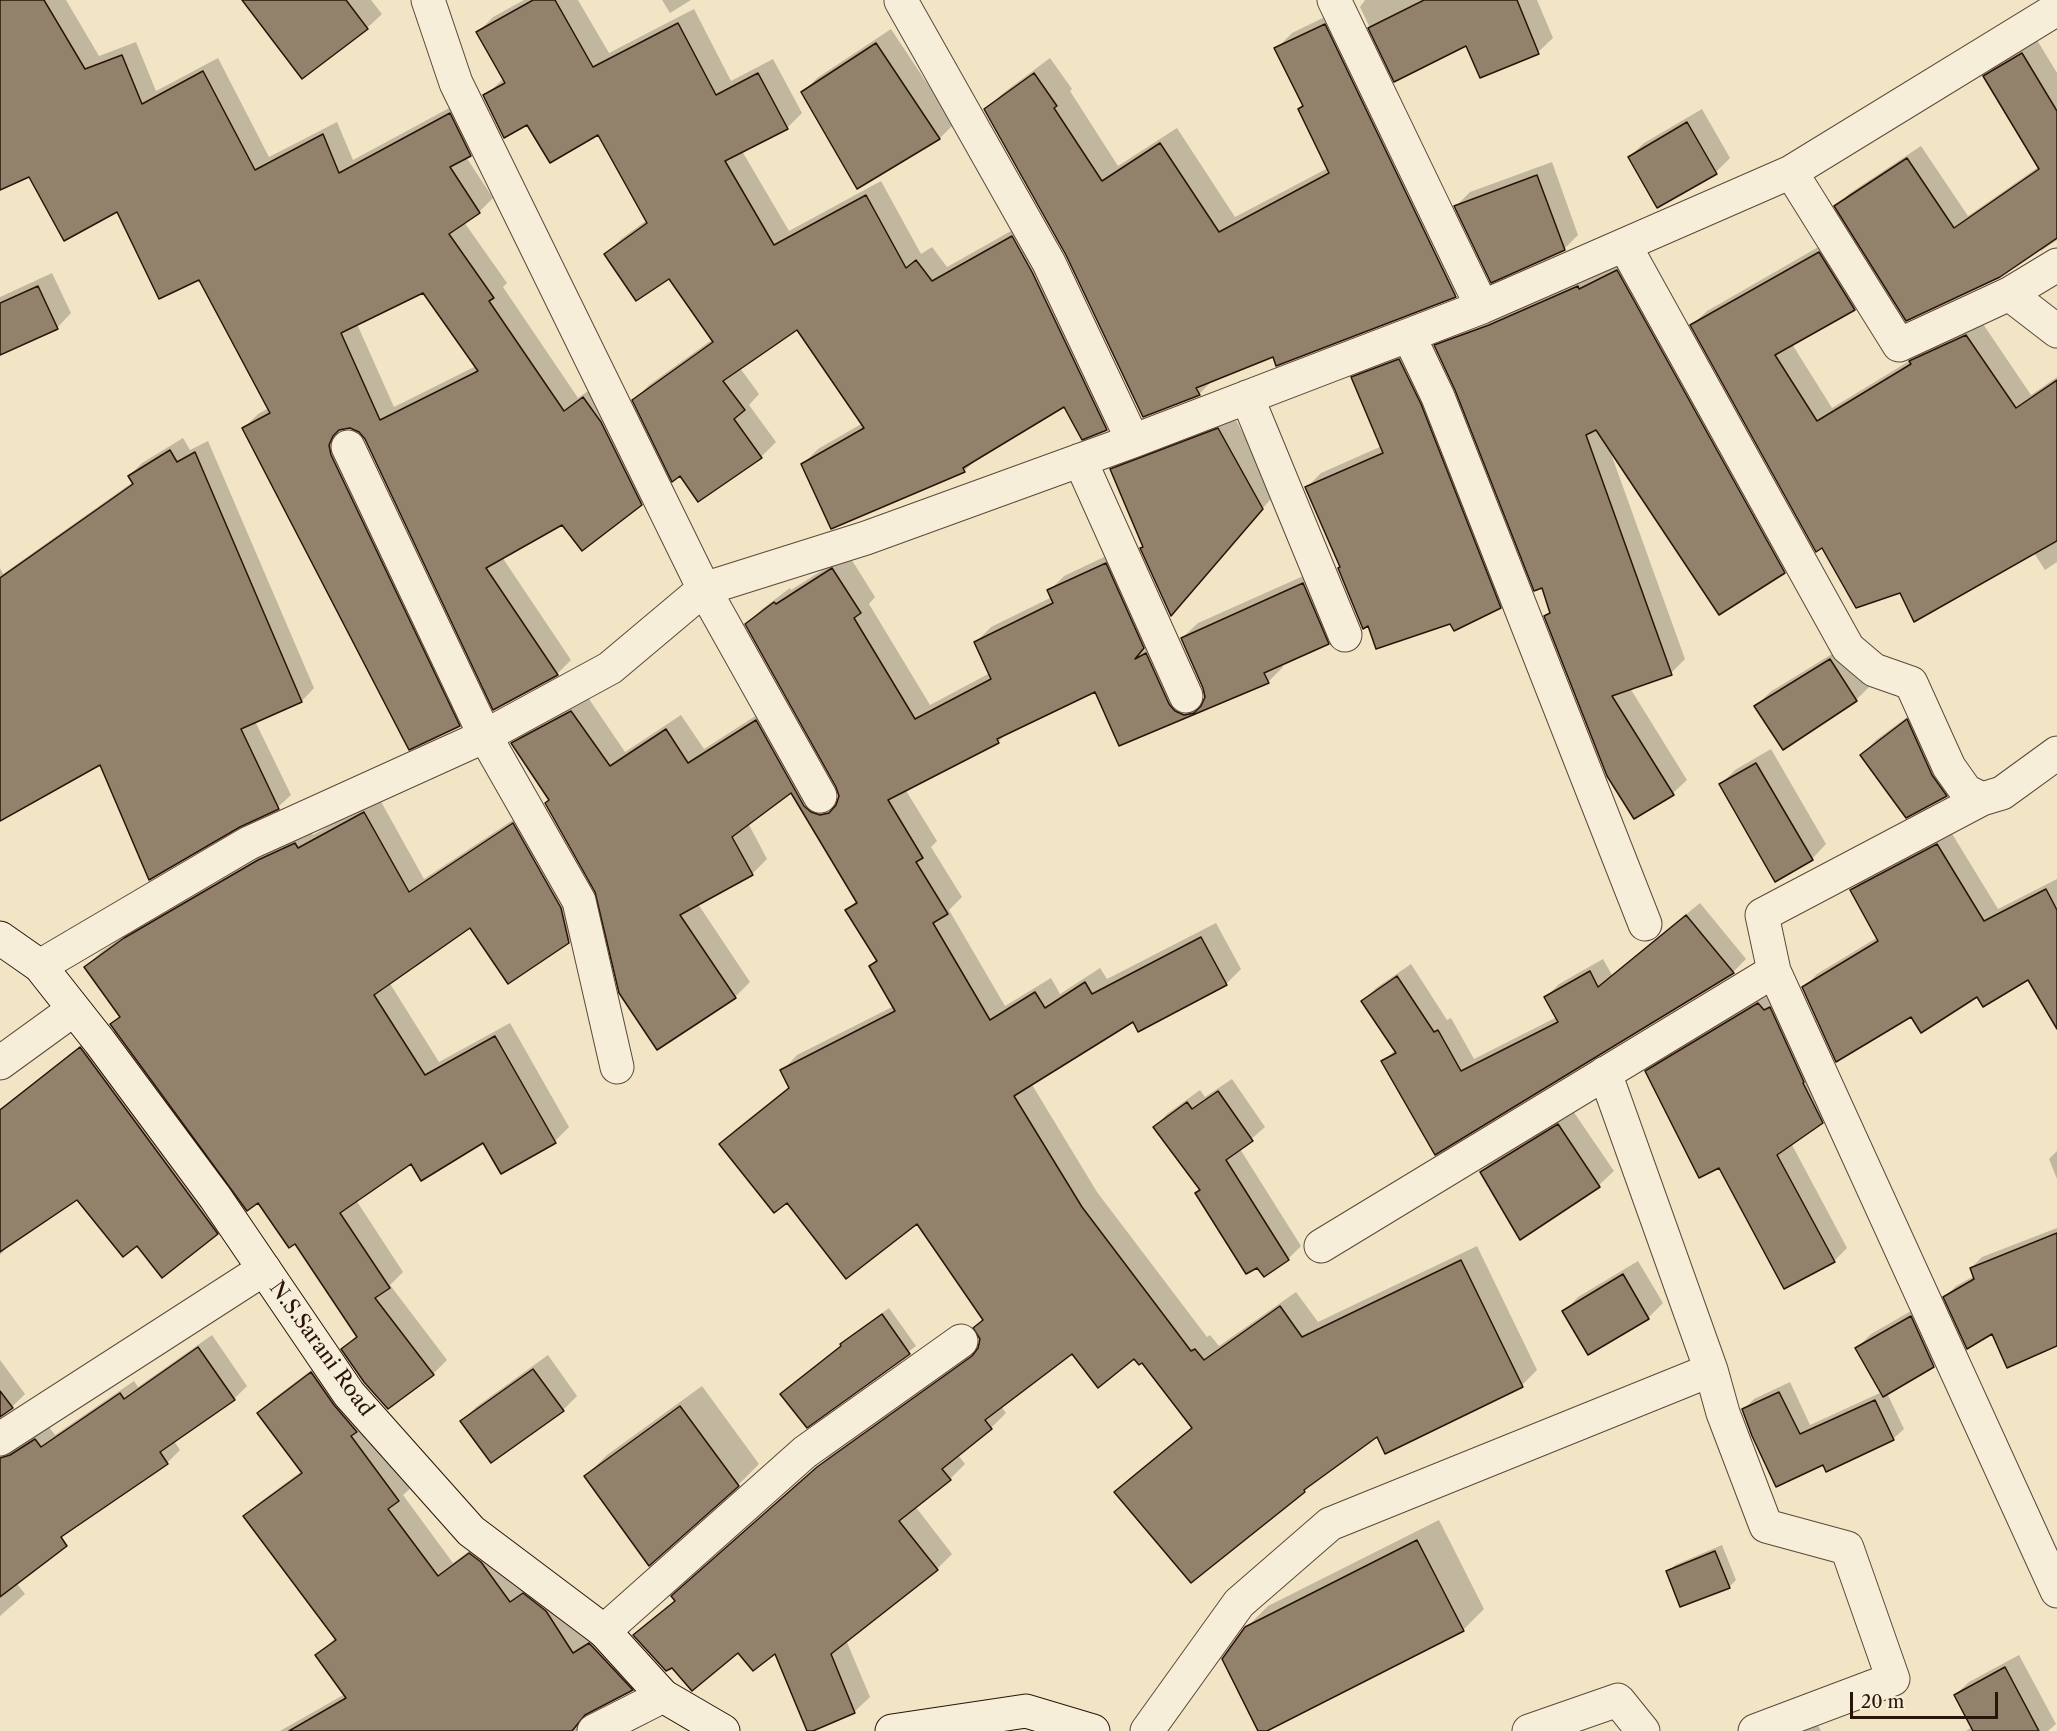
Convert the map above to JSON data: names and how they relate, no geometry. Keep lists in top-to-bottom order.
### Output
{
  "streets": {
    "street": ["N.S.Sarani Road"]
  },
  "scale_bar": "20 m"
}
